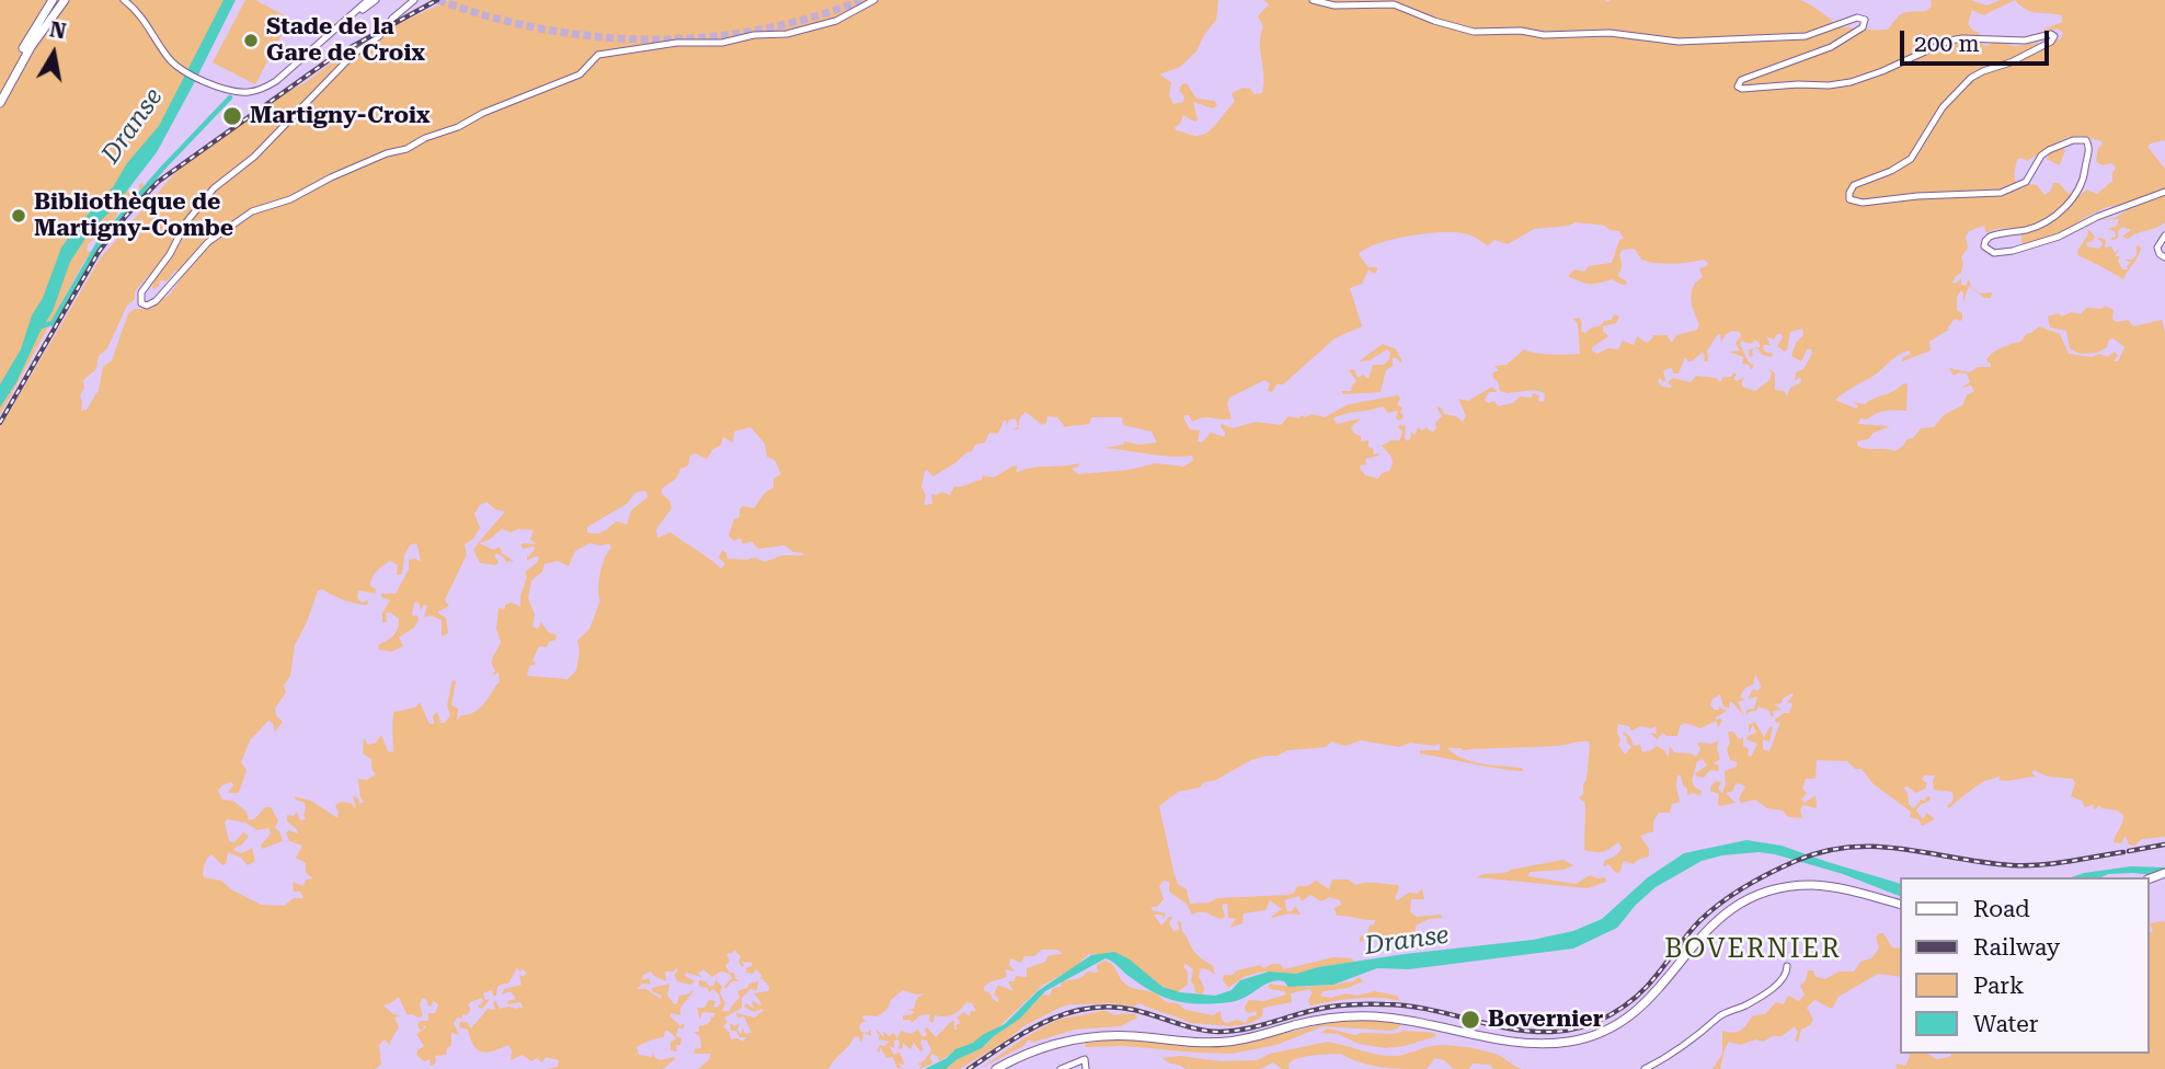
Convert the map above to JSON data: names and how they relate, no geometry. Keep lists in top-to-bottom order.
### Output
{
  "districts": ["BOVERNIER"],
  "water": ["Dranse"],
  "places": [
    "Stade de la Gare de Croix",
    "Martigny-Croix",
    "Bibliothèque de Martigny-Combe",
    "Bovernier"
  ],
  "legend": [
    "Road",
    "Railway",
    "Park",
    "Water"
  ],
  "scale_bar": "200 m",
  "north": "top"
}
